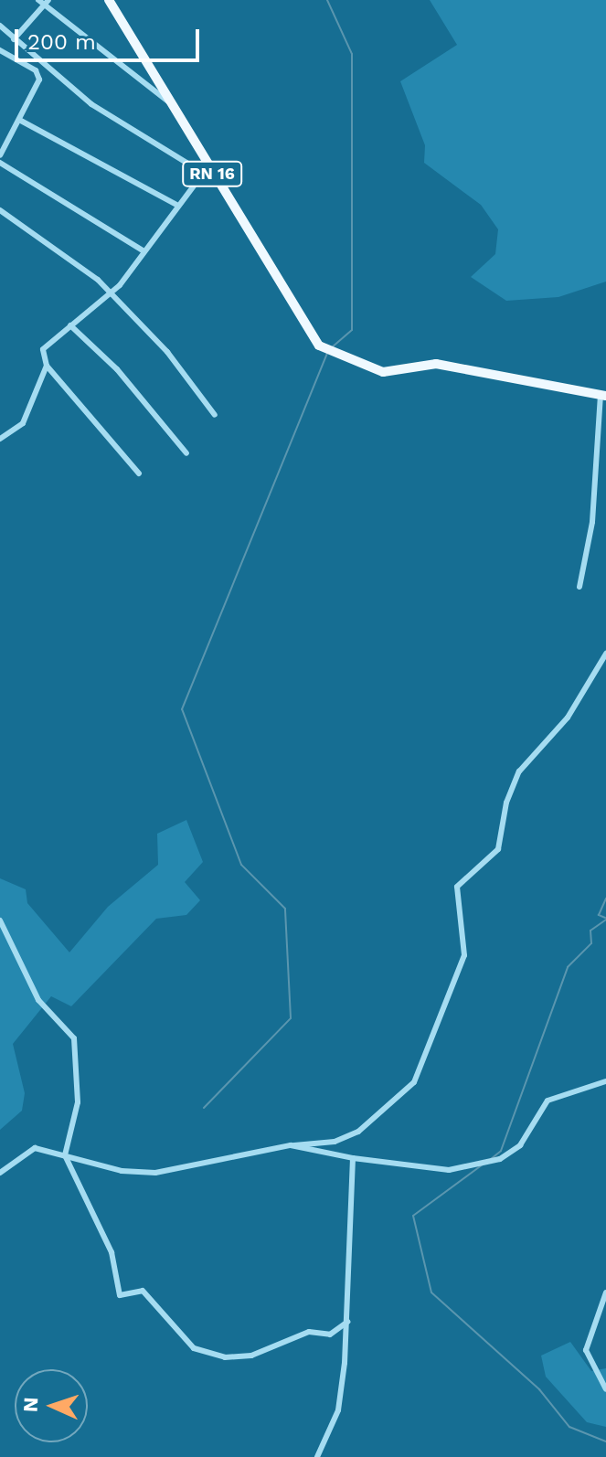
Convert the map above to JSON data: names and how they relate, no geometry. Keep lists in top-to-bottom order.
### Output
{
  "streets": {
    "main road": ["RN 16"]
  },
  "scale_bar": "200 m",
  "north": "left"
}
